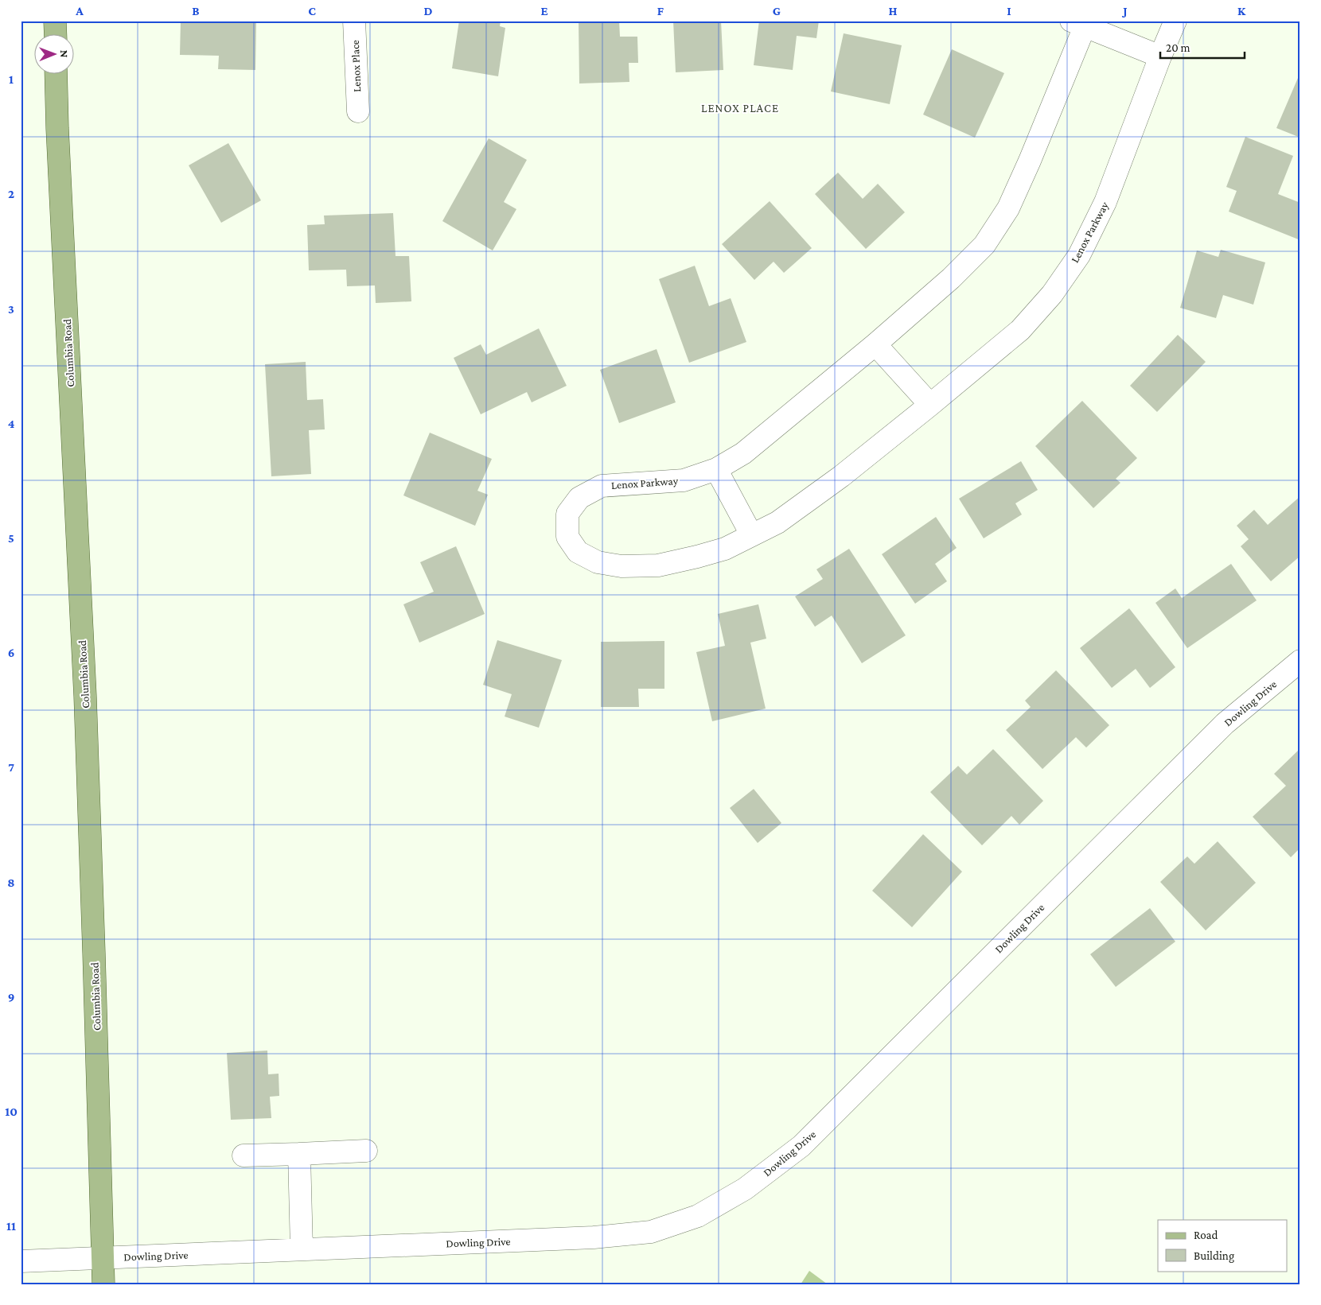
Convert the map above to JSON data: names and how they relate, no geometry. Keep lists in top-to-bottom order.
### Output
{
  "streets": {
    "main road": ["Columbia Road"],
    "street": ["Lenox Place", "Lenox Parkway", "Dowling Drive"]
  },
  "crossings": [
    ["Columbia Road", "Dowling Drive"]
  ],
  "districts": ["LENOX PLACE"],
  "legend": ["Road", "Building"],
  "scale_bar": "20 m",
  "north": "right",
  "grid": {
    "columns": [
      "A",
      "B",
      "C",
      "D",
      "E",
      "F",
      "G",
      "H",
      "I",
      "J",
      "K"
    ],
    "rows": [
      "1",
      "2",
      "3",
      "4",
      "5",
      "6",
      "7",
      "8",
      "9",
      "10",
      "11"
    ]
  }
}
